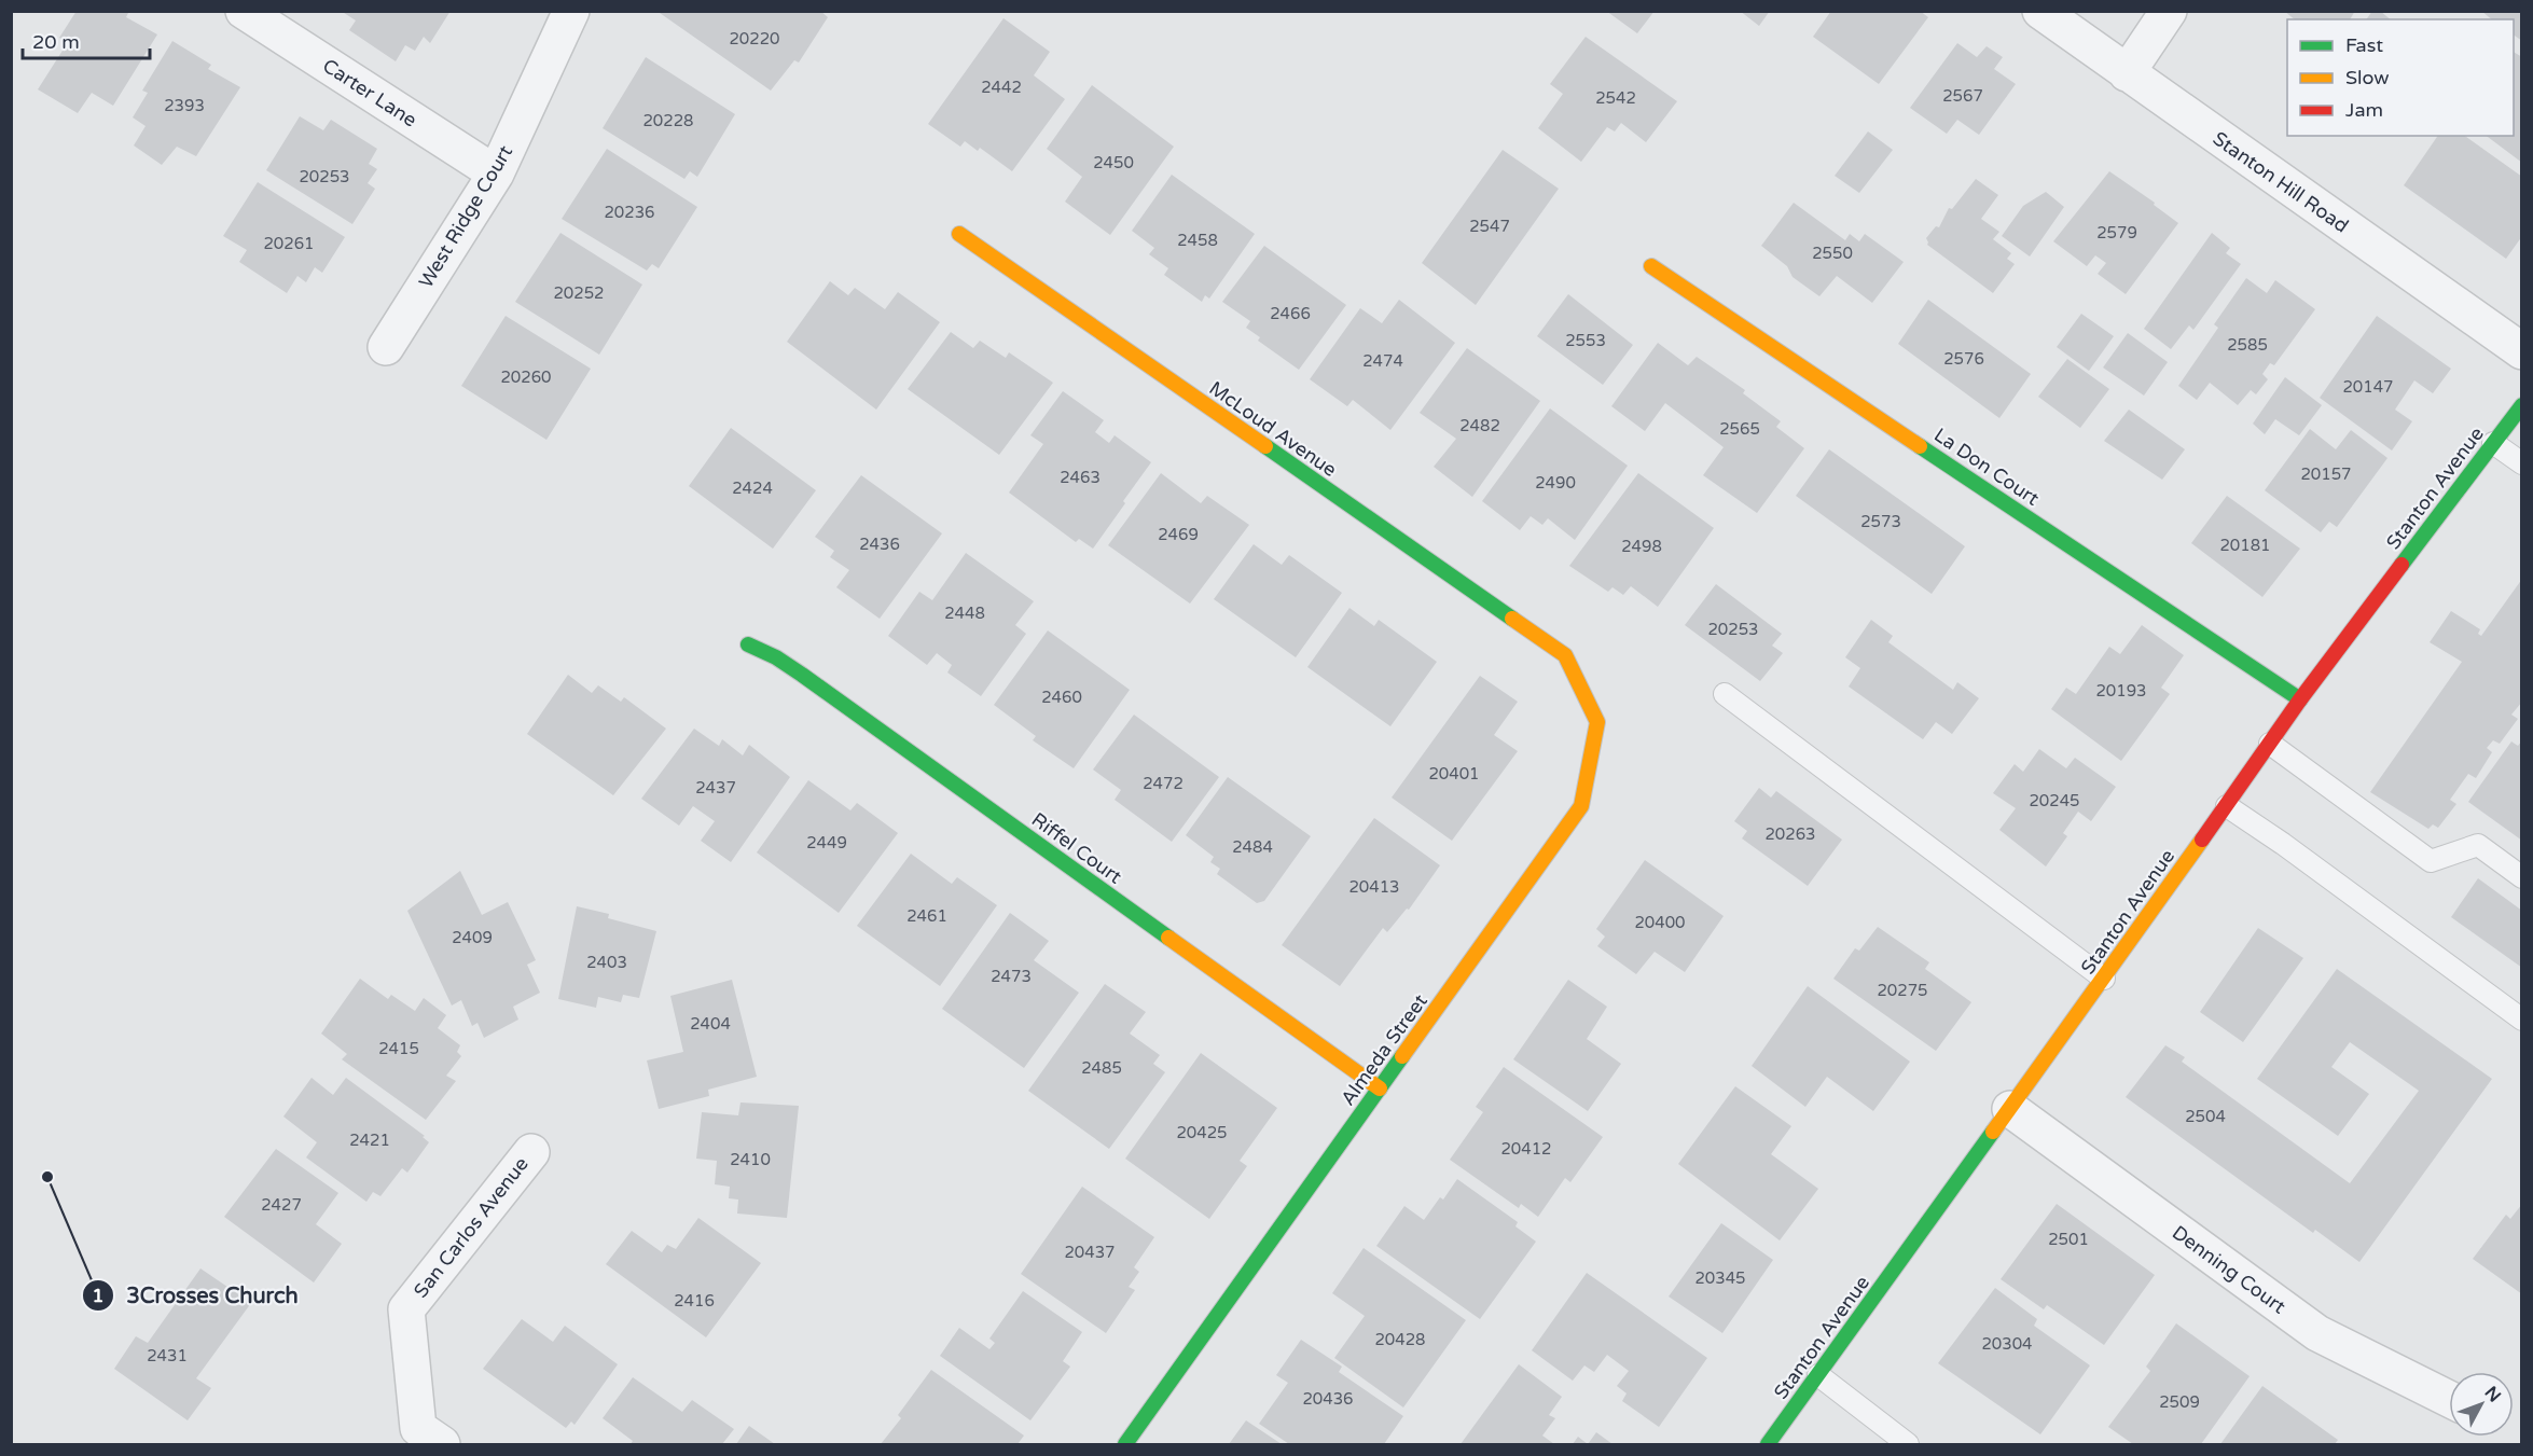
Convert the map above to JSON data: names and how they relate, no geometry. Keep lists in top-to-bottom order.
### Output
{
  "streets": {
    "street": [
      "Carter Lane",
      "Stanton Hill Road",
      "West Ridge Court",
      "McLoud Avenue",
      "La Don Court",
      "Stanton Avenue",
      "Riffel Court",
      "Almeda Street",
      "San Carlos Avenue",
      "Denning Court"
    ]
  },
  "crossings": [
    ["Carter Lane", "West Ridge Court"],
    ["McLoud Avenue", "Almeda Street"],
    ["La Don Court", "Stanton Avenue"],
    ["Stanton Avenue", "Denning Court"],
    ["Riffel Court", "Almeda Street"]
  ],
  "places": ["3Crosses Church"],
  "house_numbers": [
    "20220",
    "2442",
    "2567",
    "2542",
    "2393",
    "20228",
    "2450",
    "20253",
    "20236",
    "2547",
    "2579",
    "2458",
    "20261",
    "2550",
    "20252",
    "2466",
    "2553",
    "2585",
    "2576",
    "2474",
    "20260",
    "20147",
    "2482",
    "2565",
    "20157",
    "2463",
    "2490",
    "2424",
    "2573",
    "2469",
    "2436",
    "20181",
    "2498",
    "2448",
    "20253",
    "20193",
    "2460",
    "20401",
    "2472",
    "2437",
    "20245",
    "20263",
    "2449",
    "2484",
    "20413",
    "2461",
    "20400",
    "2409",
    "2403",
    "2473",
    "20275",
    "2404",
    "2415",
    "2485",
    "2504",
    "20425",
    "2421",
    "20412",
    "2410",
    "2427",
    "2501",
    "20437",
    "20345",
    "2416",
    "20428",
    "20304",
    "2431",
    "20436",
    "2509"
  ],
  "legend": ["Fast", "Slow", "Jam"],
  "scale_bar": "20 m",
  "north": "top right"
}
